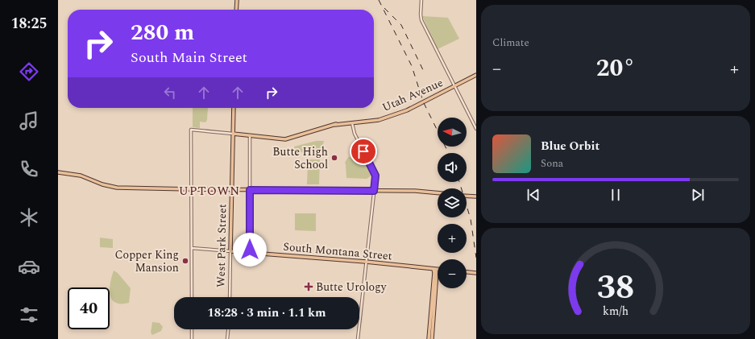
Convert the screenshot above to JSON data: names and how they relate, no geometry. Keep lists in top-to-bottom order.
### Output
{
  "streets": {
    "main road": ["Utah Avenue", "West Park Street", "South Montana Street"]
  },
  "crossings": [
    ["West Park Street", "South Montana Street"]
  ],
  "districts": ["UPTOWN"],
  "places": {
    "other": ["Butte High School", "Copper King Mansion"],
    "health": ["Butte Urology"]
  },
  "north": "left",
  "page": {
    "tabs": "18:25",
    "tile": "Climate",
    "turn": ["280 m", "South Main Street"],
    "heat": ["−", "20°", "+"],
    "map_buttons": ["+", "−"],
    "song": ["Blue Orbit", "Sona"],
    "limit": "40",
    "trip": "18:28 · 3 min · 1.1 km",
    "gauge": ["38", "km/h"]
  }
}
